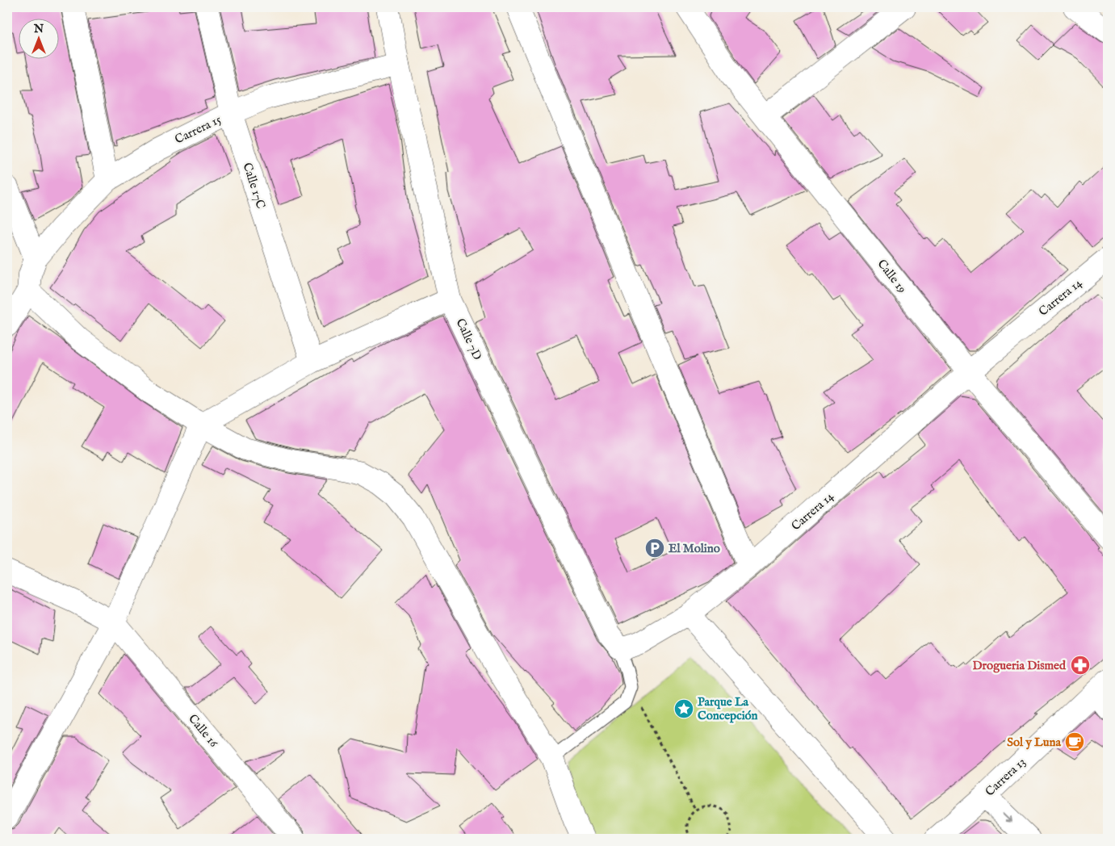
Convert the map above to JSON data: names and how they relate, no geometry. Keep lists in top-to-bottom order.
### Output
{
  "streets": {
    "street": [
      "Carrera 15",
      "Calle 17C",
      "Calle 19",
      "Carrera 14",
      "Calle 7D",
      "Calle 16",
      "Carrera 13"
    ]
  },
  "crossings": [
    ["Carrera 15", "Calle 17C"],
    ["Carrera 15", "Calle 7D"],
    ["Calle 19", "Carrera 14"],
    ["Carrera 14", "Calle 7D"]
  ],
  "places": {
    "parking": ["El Molino"],
    "pharmacy": ["Drogueria Dismed"],
    "place": ["Parque La Concepción"],
    "cafe": ["Sol y Luna"]
  },
  "north": "top"
}
